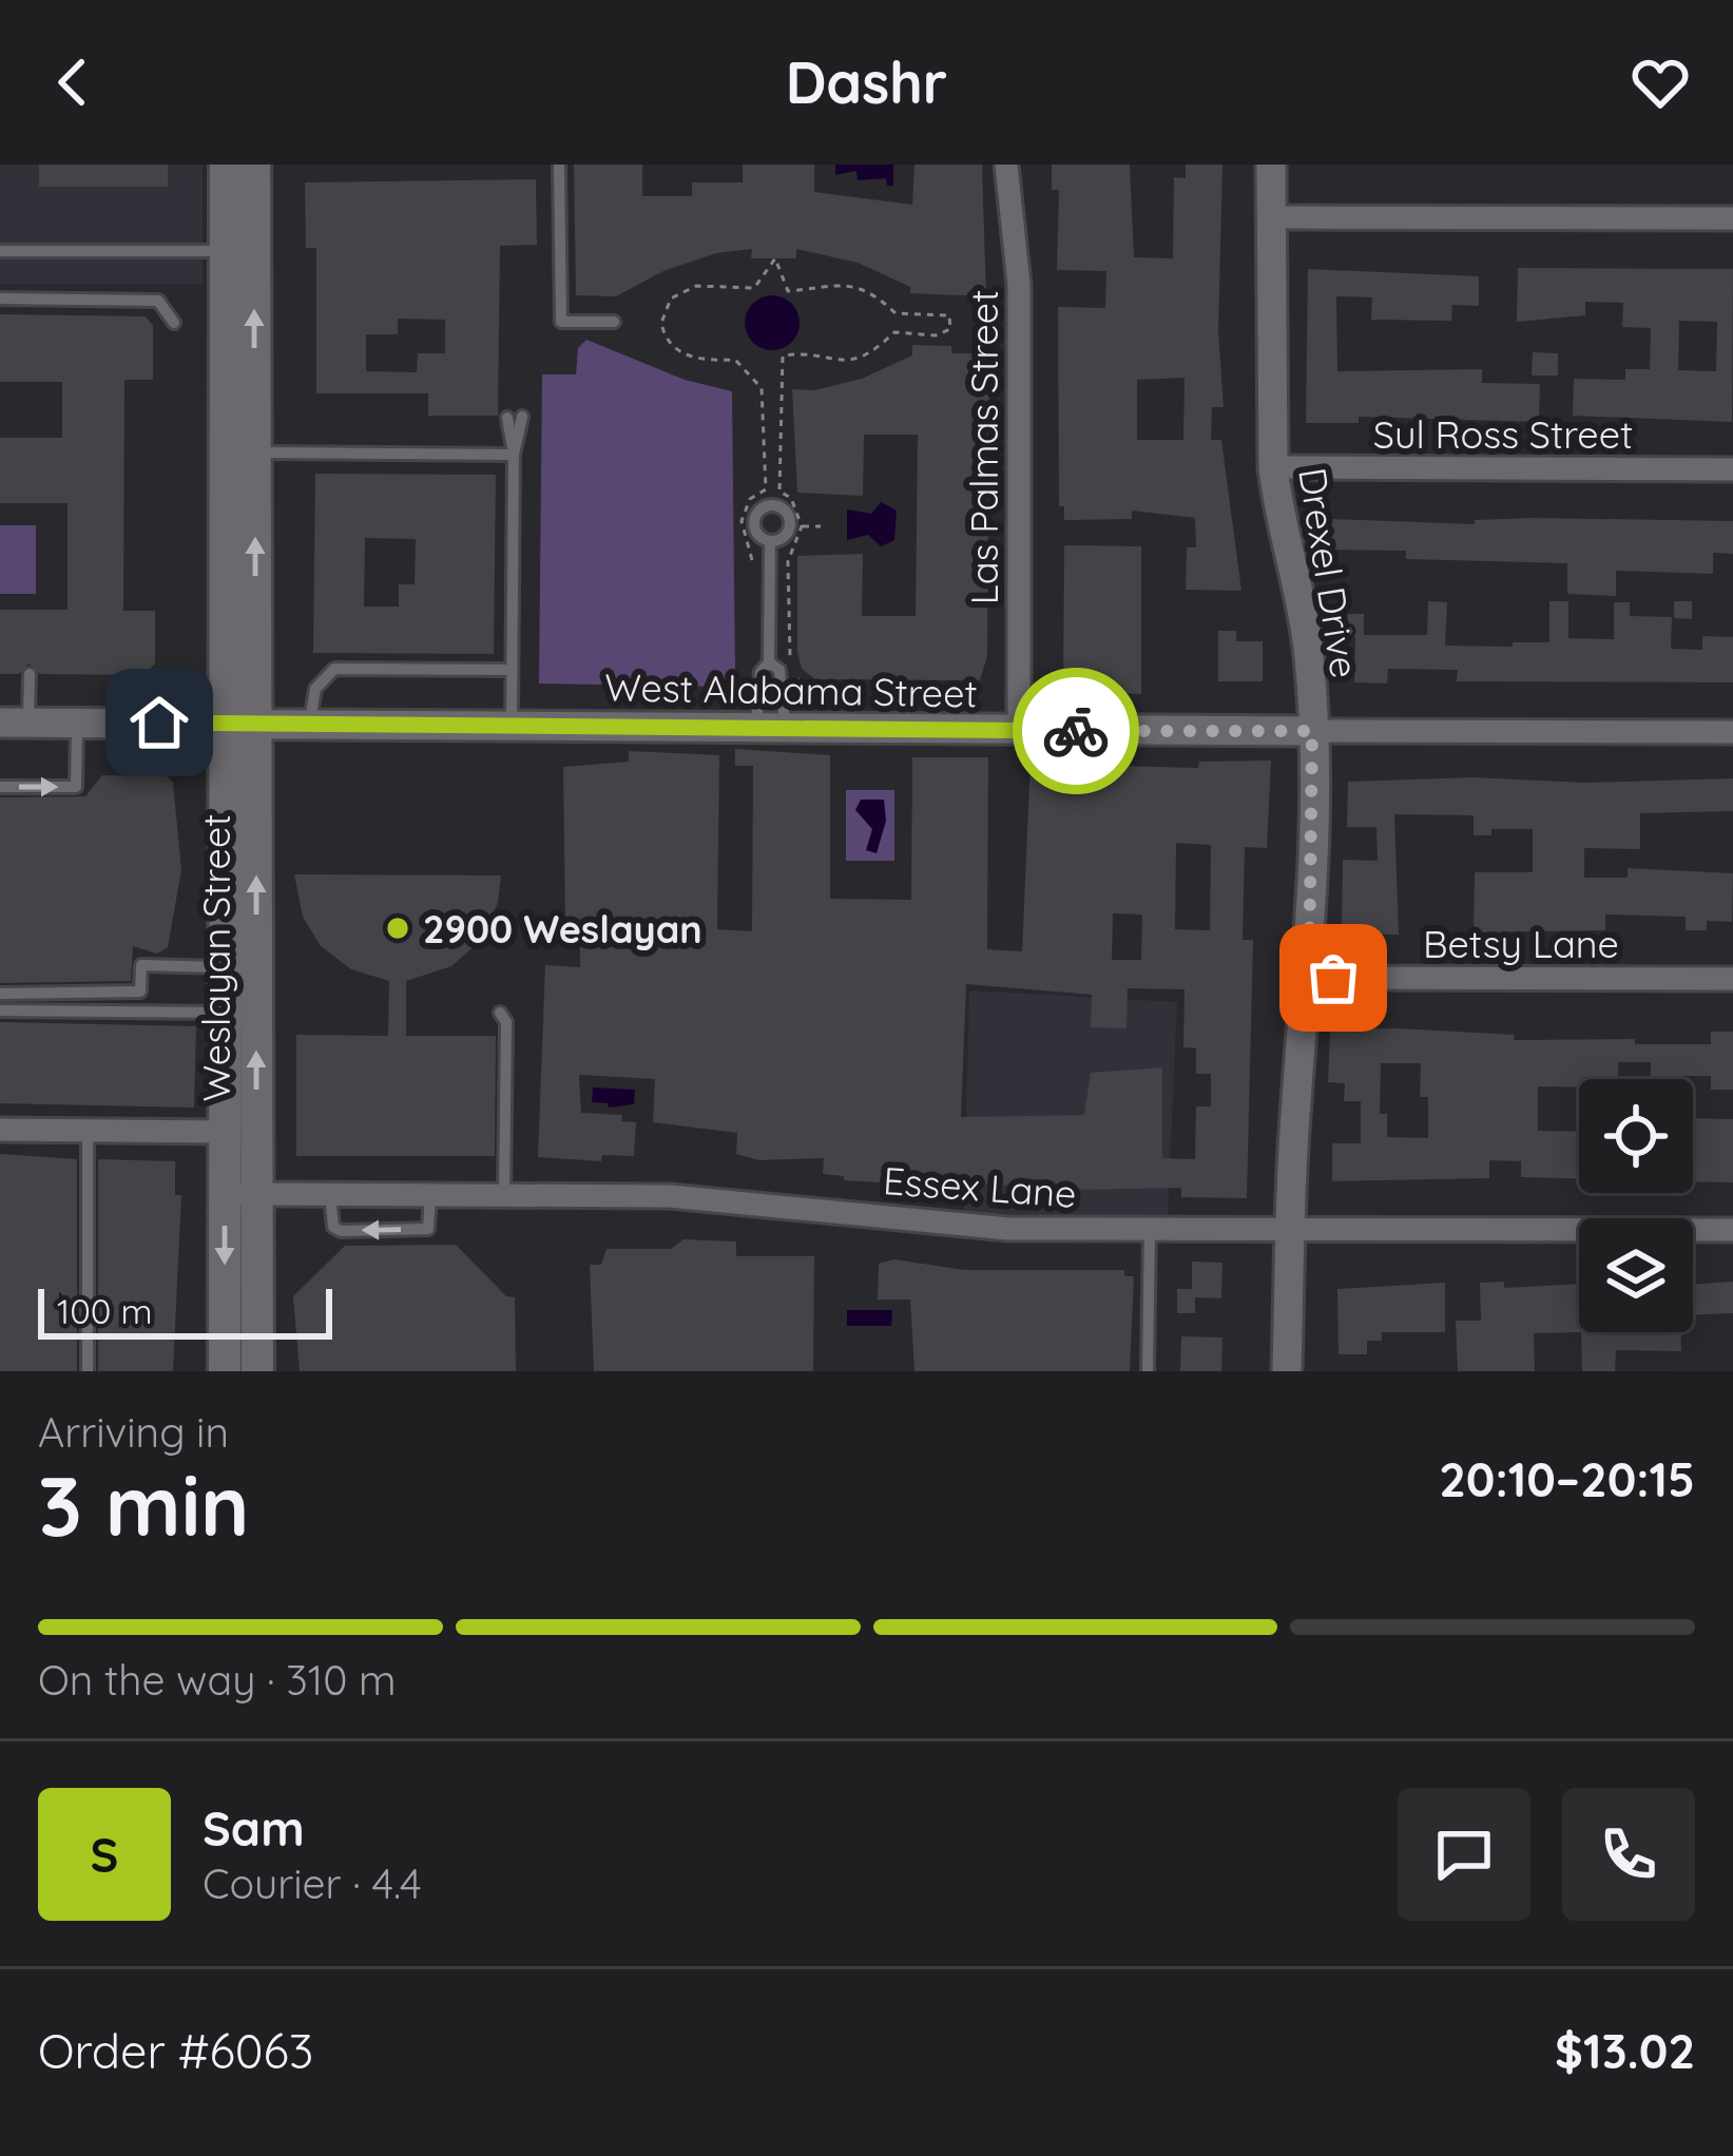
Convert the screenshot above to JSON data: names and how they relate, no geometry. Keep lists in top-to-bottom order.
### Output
{
  "streets": {
    "main road": ["Weslayan Street"],
    "street": [
      "Sul Ross Street",
      "Las Palmas Street",
      "Drexel Drive",
      "West Alabama Street",
      "Betsy Lane",
      "Essex Lane"
    ]
  },
  "crossings": [
    ["Sul Ross Street", "Drexel Drive"],
    ["Las Palmas Street", "West Alabama Street"],
    ["Drexel Drive", "West Alabama Street"],
    ["Drexel Drive", "Betsy Lane"],
    ["Drexel Drive", "Essex Lane"],
    ["West Alabama Street", "Weslayan Street"],
    ["Weslayan Street", "Essex Lane"]
  ],
  "places": ["2900 Weslayan"],
  "scale_bar": "100 m",
  "page": {
    "header": "Dashr",
    "scale": "100 m",
    "heading": ["3 min", "Arriving in", "20:10–20:15"],
    "panel": [
      "Sam",
      "Courier · 4.4",
      "Order #6063",
      "$13.02"
    ],
    "bar": "On the way · 310 m",
    "round": "S"
  }
}
